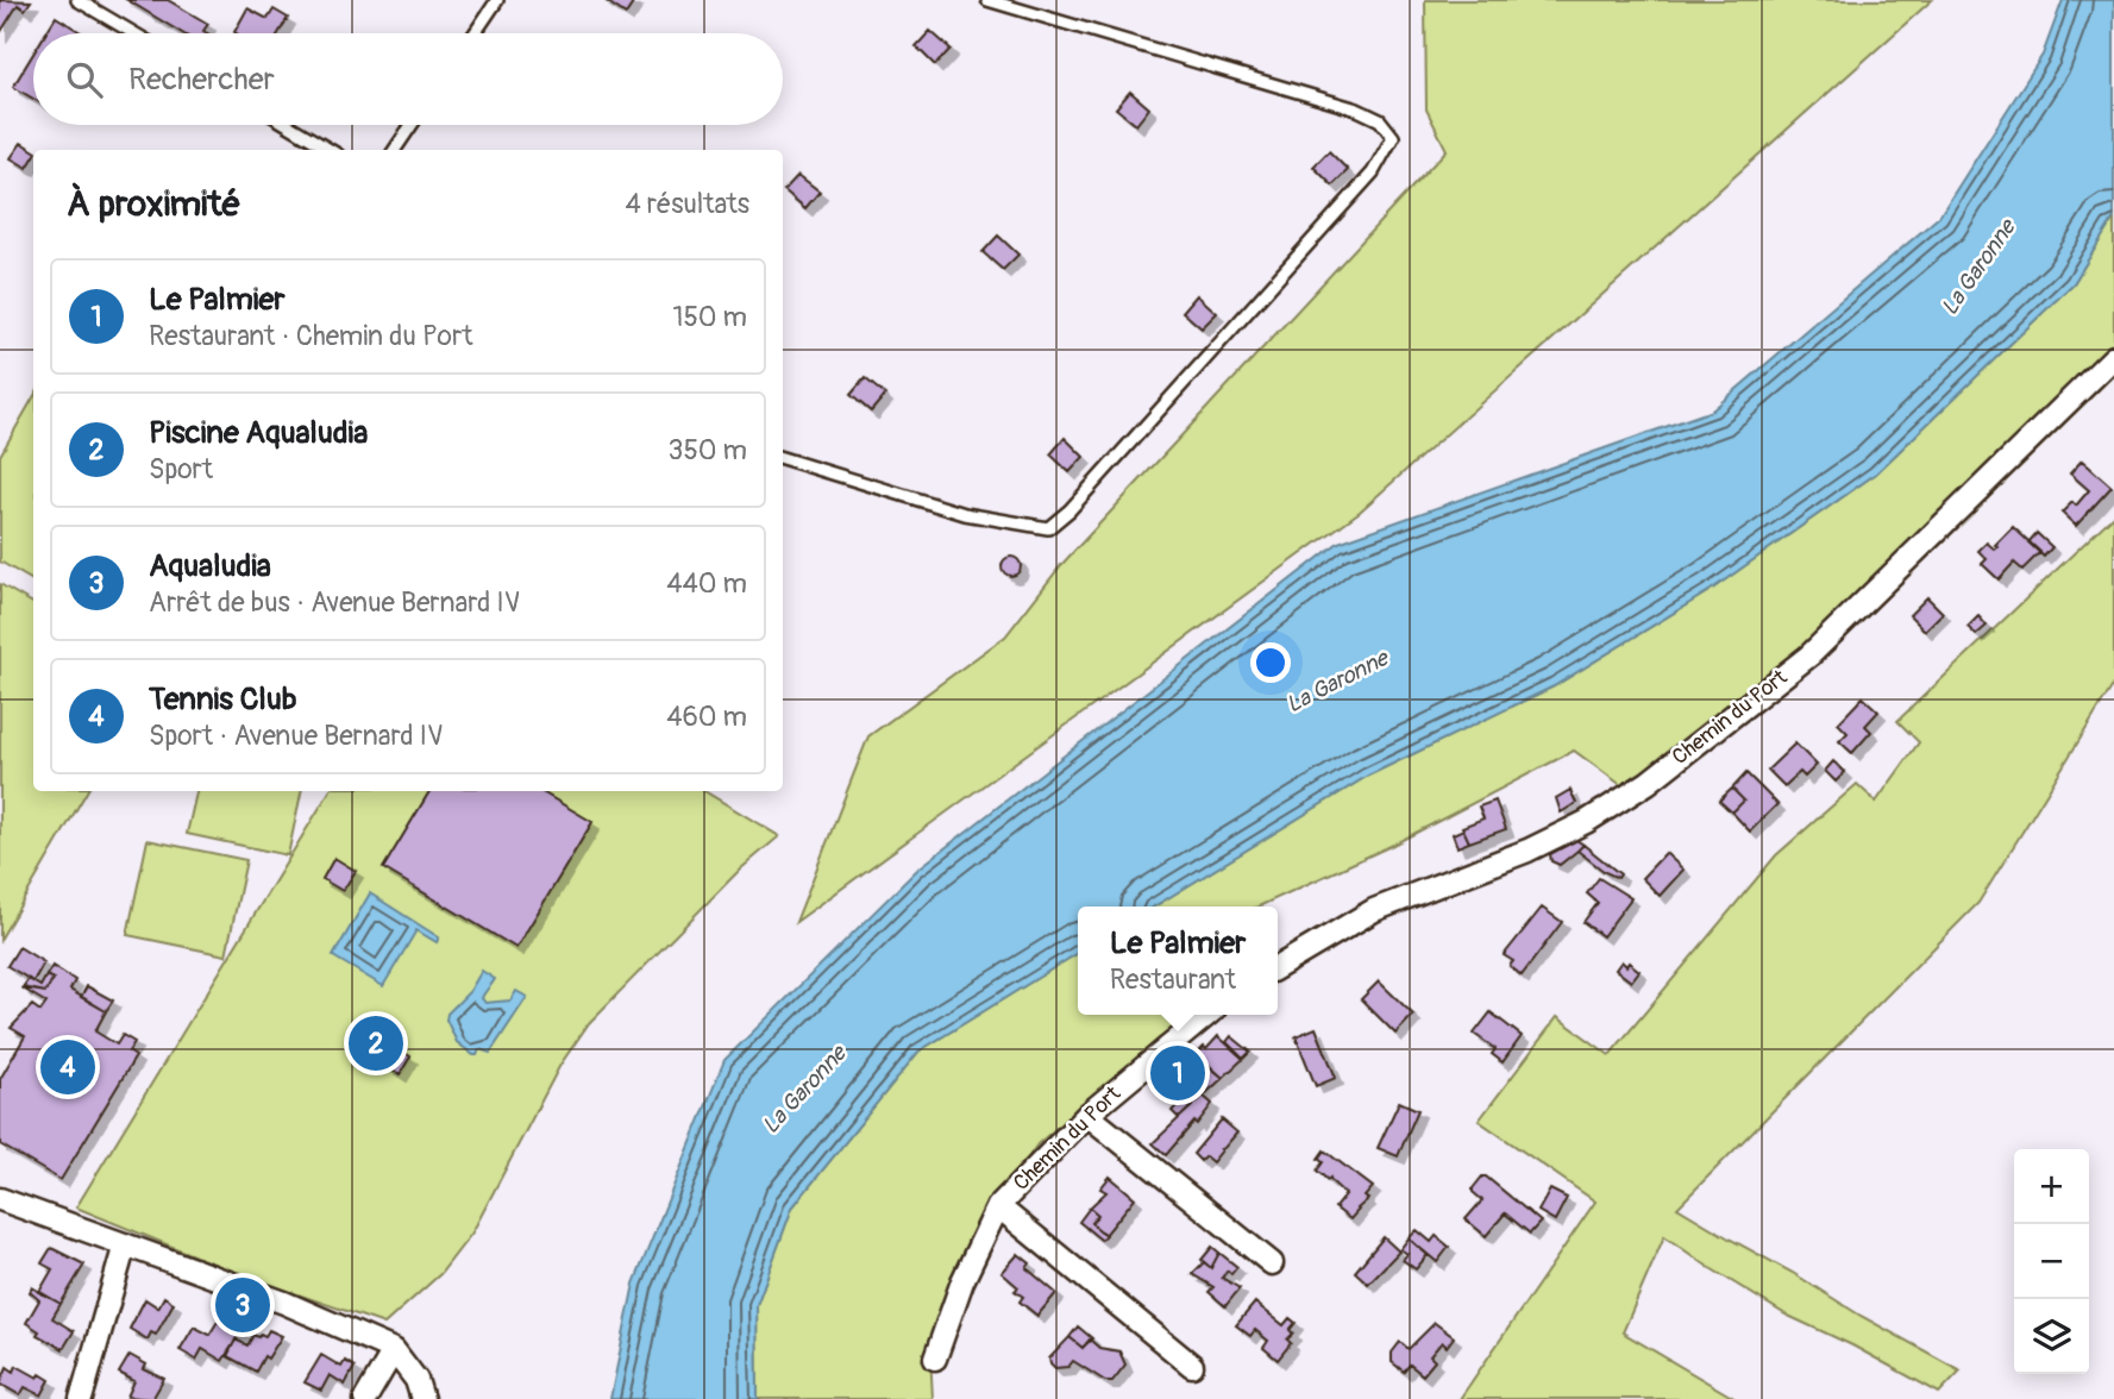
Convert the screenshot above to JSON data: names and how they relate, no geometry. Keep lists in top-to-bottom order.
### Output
{
  "streets": {
    "street": ["Chemin du Port"]
  },
  "water": ["La Garonne"],
  "page": {
    "search": "Rechercher",
    "heading": ["À proximité", "4 résultats"],
    "list": [
      {
        "mark": "1",
        "name": "Le Palmier",
        "note": "Restaurant · Chemin du Port",
        "value": "150 m"
      },
      {
        "mark": "2",
        "name": "Piscine Aqualudia",
        "note": "Sport",
        "value": "350 m"
      },
      {
        "mark": "3",
        "name": "Aqualudia",
        "note": "Arrêt de bus · Avenue Bernard IV",
        "value": "440 m"
      },
      {
        "mark": "4",
        "name": "Tennis Club",
        "note": "Sport · Avenue Bernard IV",
        "value": "460 m"
      }
    ],
    "popup": ["Le Palmier", "Restaurant"],
    "pins": [
      "2",
      "4",
      "1",
      "3"
    ],
    "map_buttons": ["+", "−"]
  }
}
